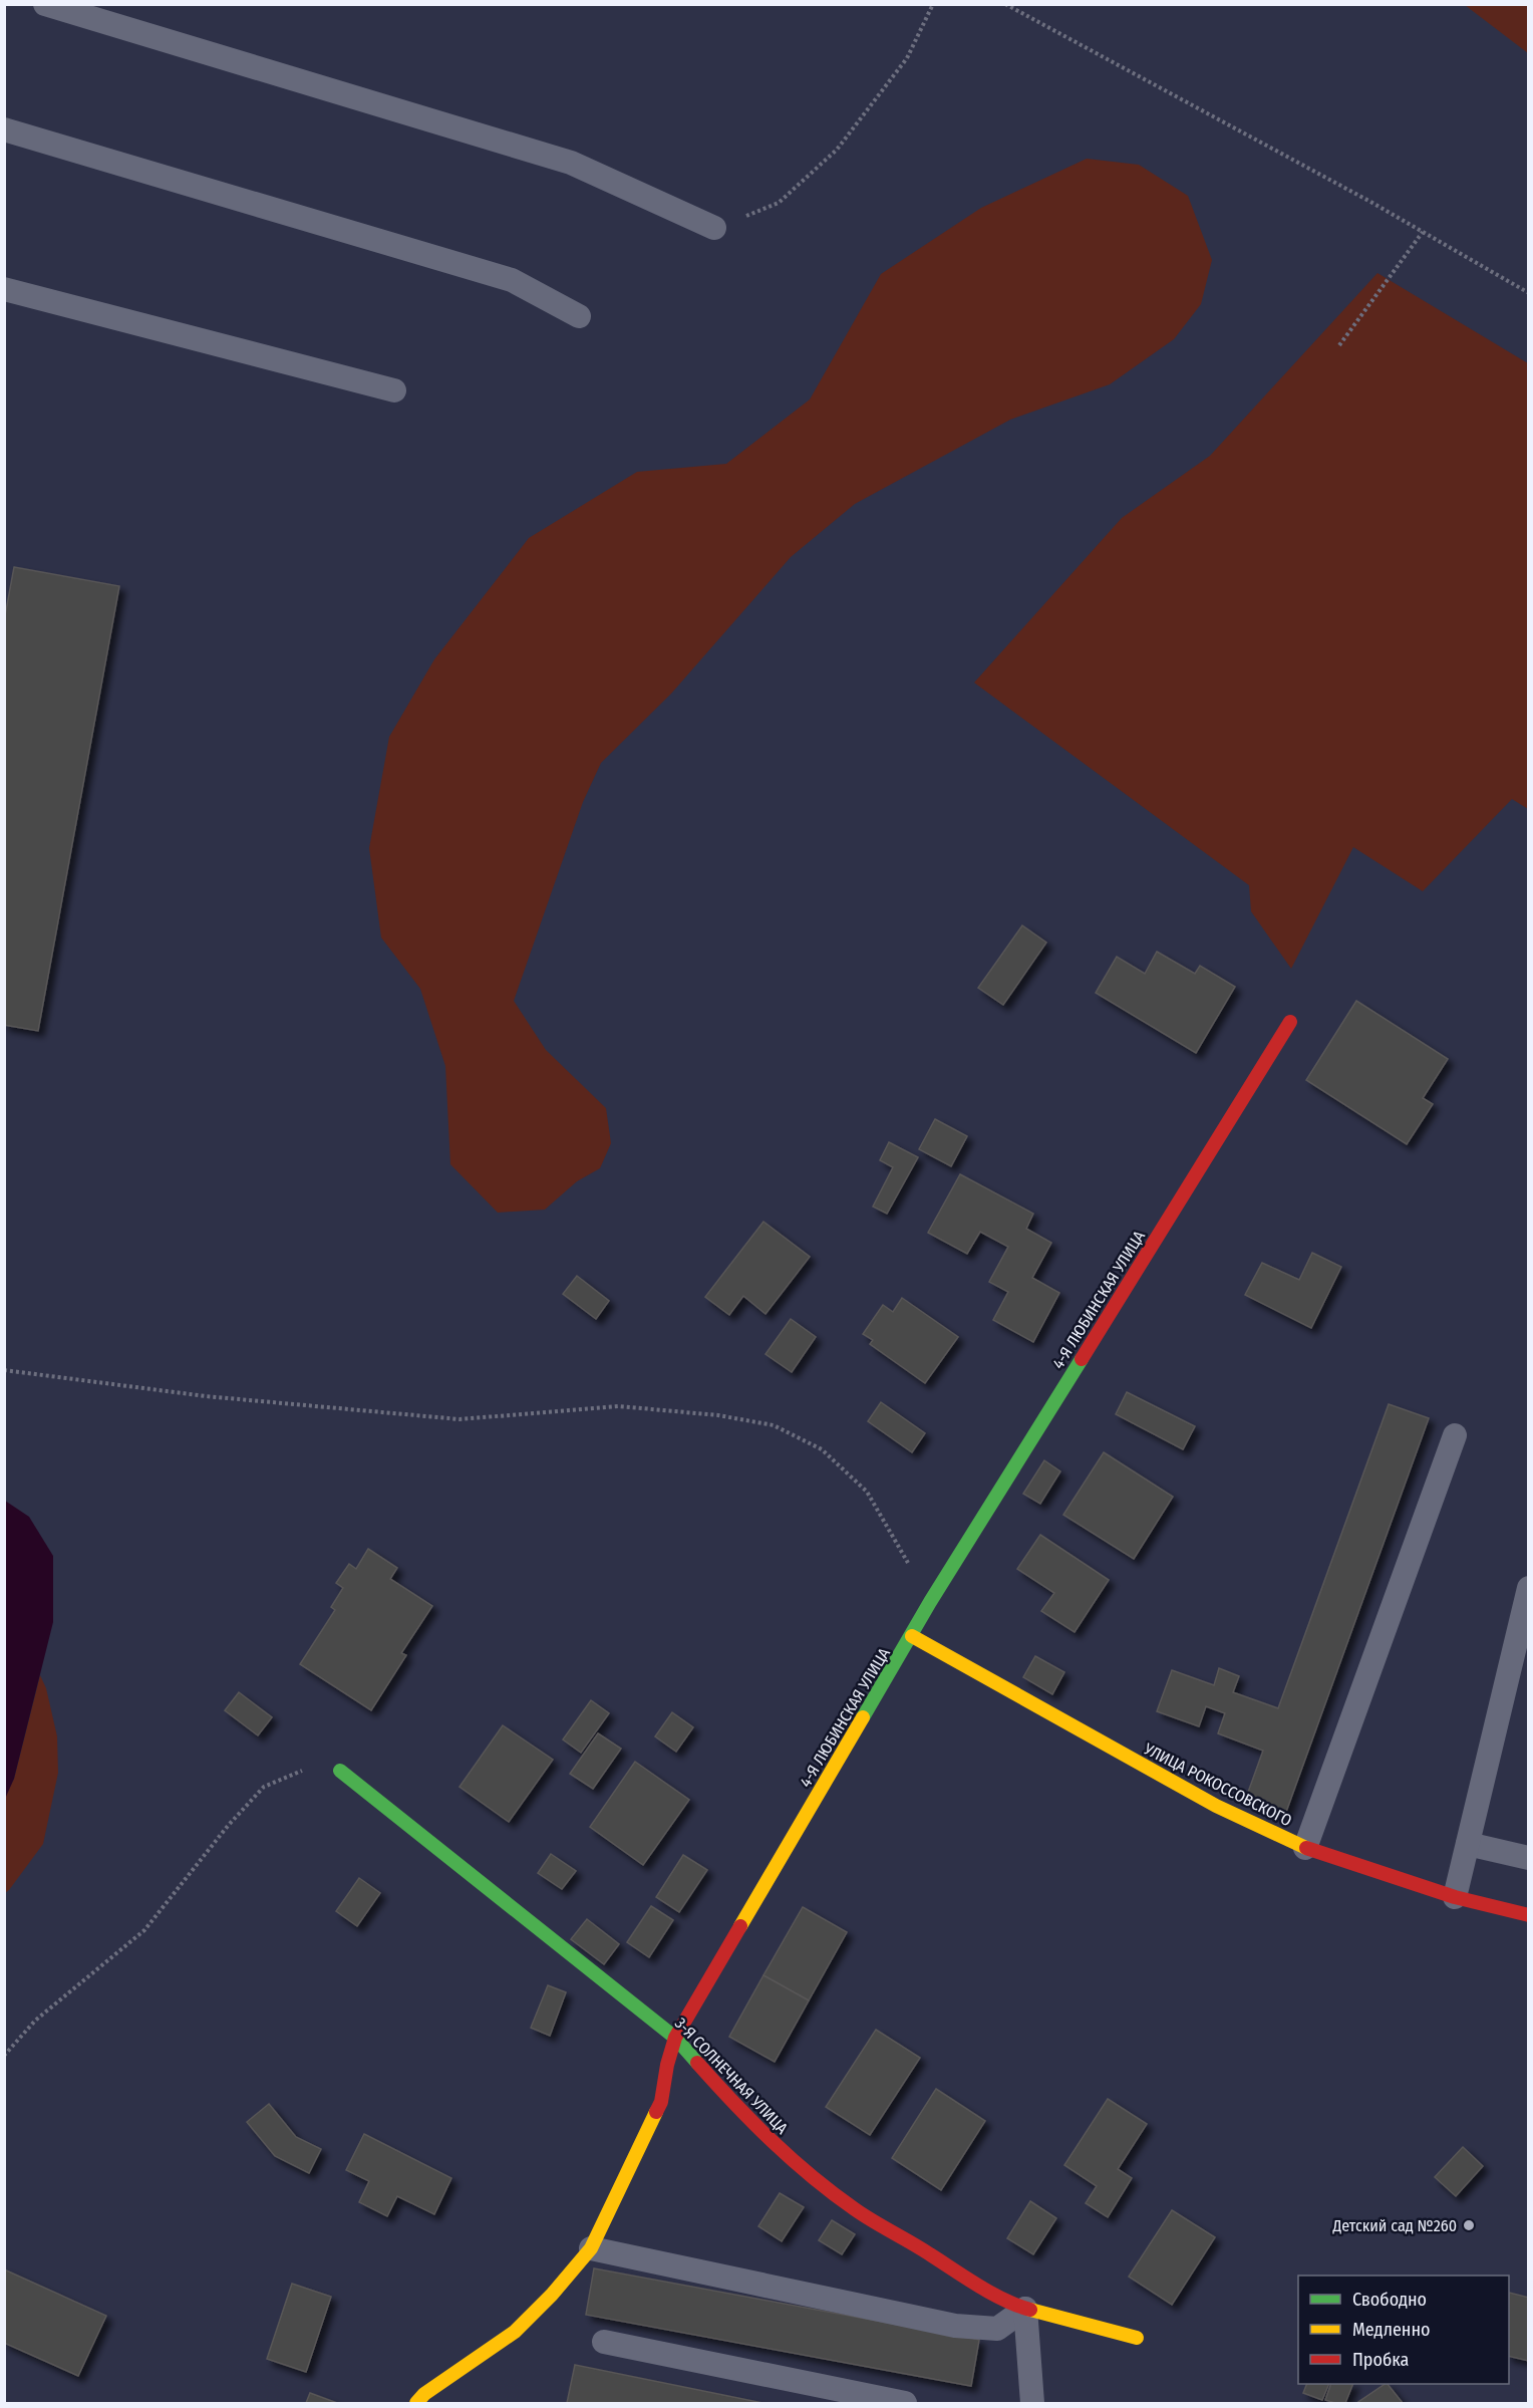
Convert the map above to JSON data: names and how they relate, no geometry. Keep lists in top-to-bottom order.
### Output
{
  "streets": {
    "street": ["4-Я ЛЮБИНСКАЯ УЛИЦА", "УЛИЦА РОКОССОВСКОГО", "3-Я СОЛНЕЧНАЯ УЛИЦА"]
  },
  "crossings": [
    ["4-Я ЛЮБИНСКАЯ УЛИЦА", "УЛИЦА РОКОССОВСКОГО"],
    ["4-Я ЛЮБИНСКАЯ УЛИЦА", "3-Я СОЛНЕЧНАЯ УЛИЦА"]
  ],
  "places": ["Детский сад №260"],
  "legend": ["Свободно", "Медленно", "Пробка"]
}
